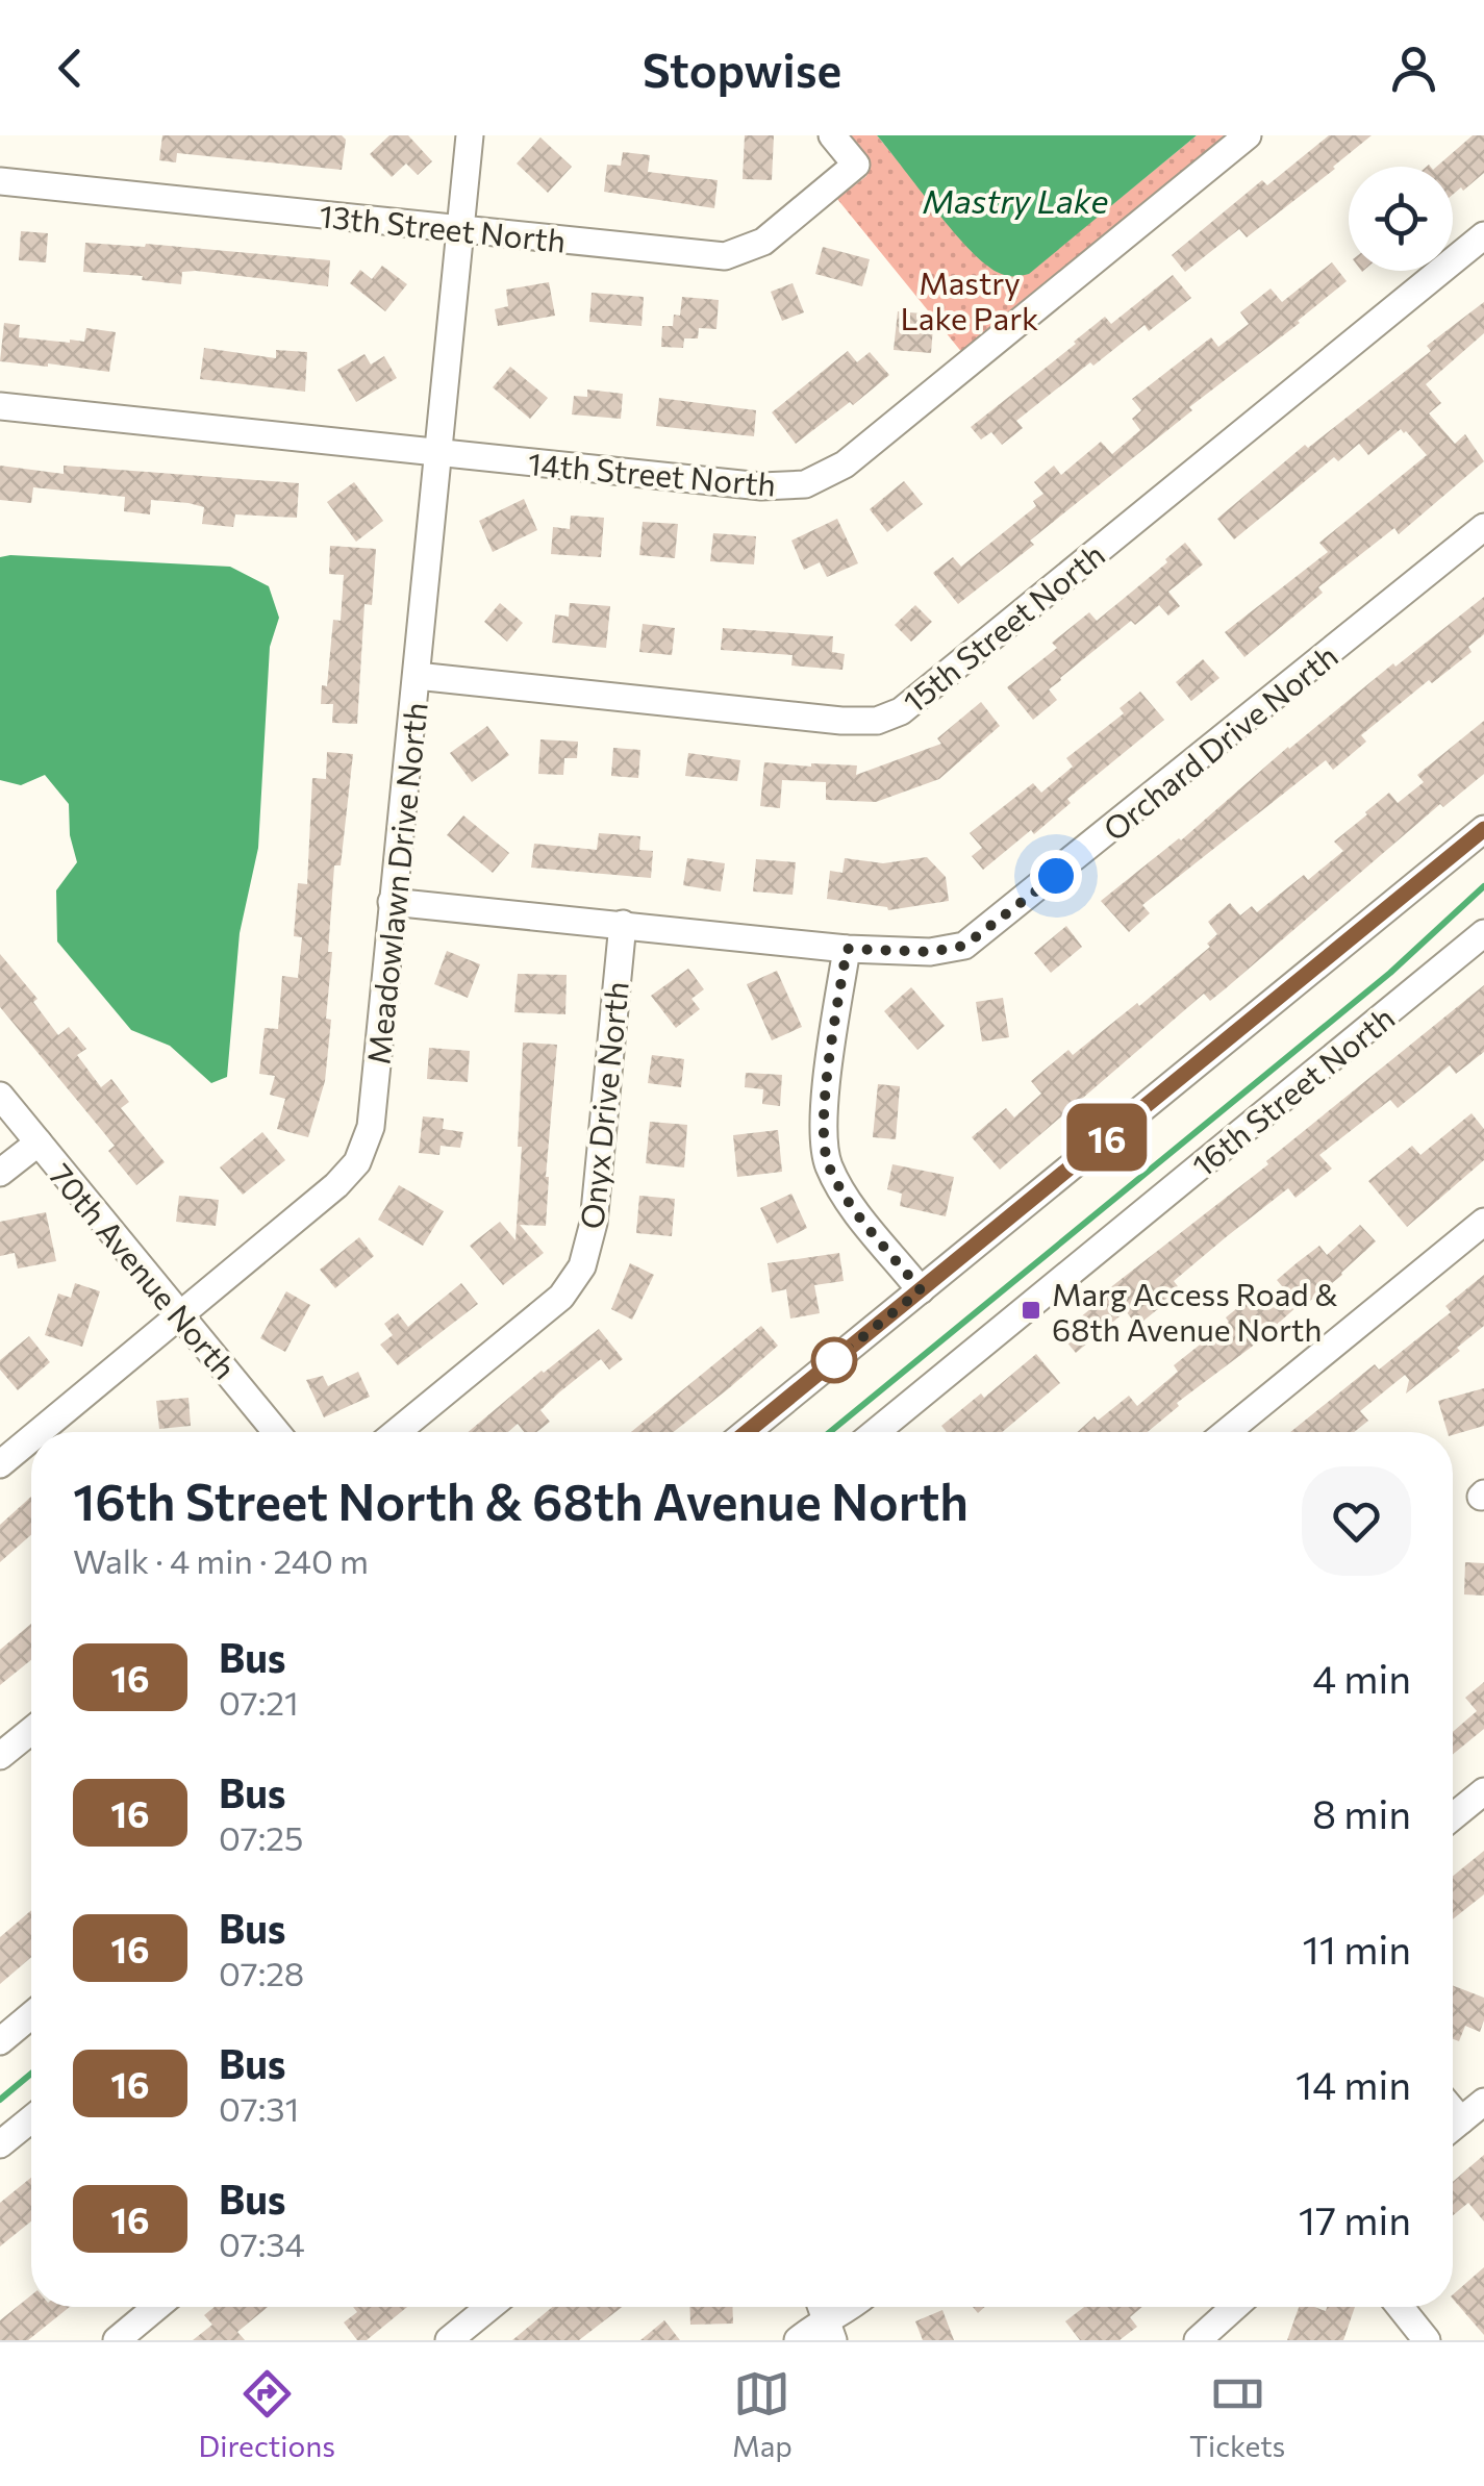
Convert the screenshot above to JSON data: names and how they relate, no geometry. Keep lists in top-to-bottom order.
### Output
{
  "streets": {
    "street": [
      "13th Street North",
      "14th Street North",
      "15th Street North",
      "Orchard Drive North",
      "Meadowlawn Drive North",
      "16th Street North",
      "Onyx Drive North",
      "70th Avenue North"
    ]
  },
  "crossings": [
    ["13th Street North", "Meadowlawn Drive North"],
    ["14th Street North", "Meadowlawn Drive North"],
    ["15th Street North", "Meadowlawn Drive North"],
    ["Orchard Drive North", "Meadowlawn Drive North"],
    ["Orchard Drive North", "Onyx Drive North"],
    ["Meadowlawn Drive North", "70th Avenue North"]
  ],
  "water": ["Mastry Lake"],
  "parks": ["Mastry Lake Park"],
  "places": {
    "transit": ["Marg Access Road & 68th Avenue North"]
  },
  "lines": ["bus line 16"],
  "page": {
    "header": "Stopwise",
    "on_map": "16",
    "heading": ["16th Street North & 68th Avenue North", "Walk · 4 min · 240 m"],
    "list": [
      {
        "mark": "16",
        "name": "Bus",
        "note": "07:21",
        "value": "4 min"
      },
      {
        "mark": "16",
        "name": "Bus",
        "note": "07:25",
        "value": "8 min"
      },
      {
        "mark": "16",
        "name": "Bus",
        "note": "07:28",
        "value": "11 min"
      },
      {
        "mark": "16",
        "name": "Bus",
        "note": "07:31",
        "value": "14 min"
      },
      {
        "mark": "16",
        "name": "Bus",
        "note": "07:34",
        "value": "17 min"
      }
    ],
    "tabs": ["Directions", "Map", "Tickets"]
  }
}
